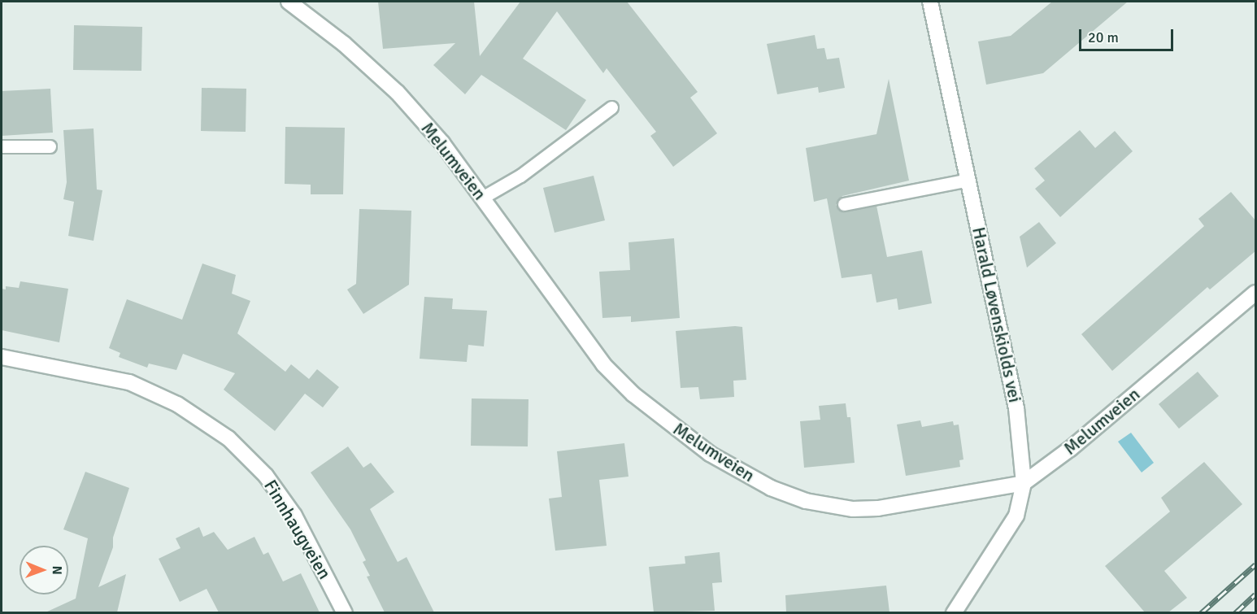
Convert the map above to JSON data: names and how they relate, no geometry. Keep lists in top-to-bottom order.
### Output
{
  "streets": {
    "street": ["Melumveien", "Harald Løvenskiolds vei", "Finnhaugveien"]
  },
  "crossings": [
    ["Melumveien", "Harald Løvenskiolds vei"]
  ],
  "scale_bar": "20 m",
  "north": "right"
}
